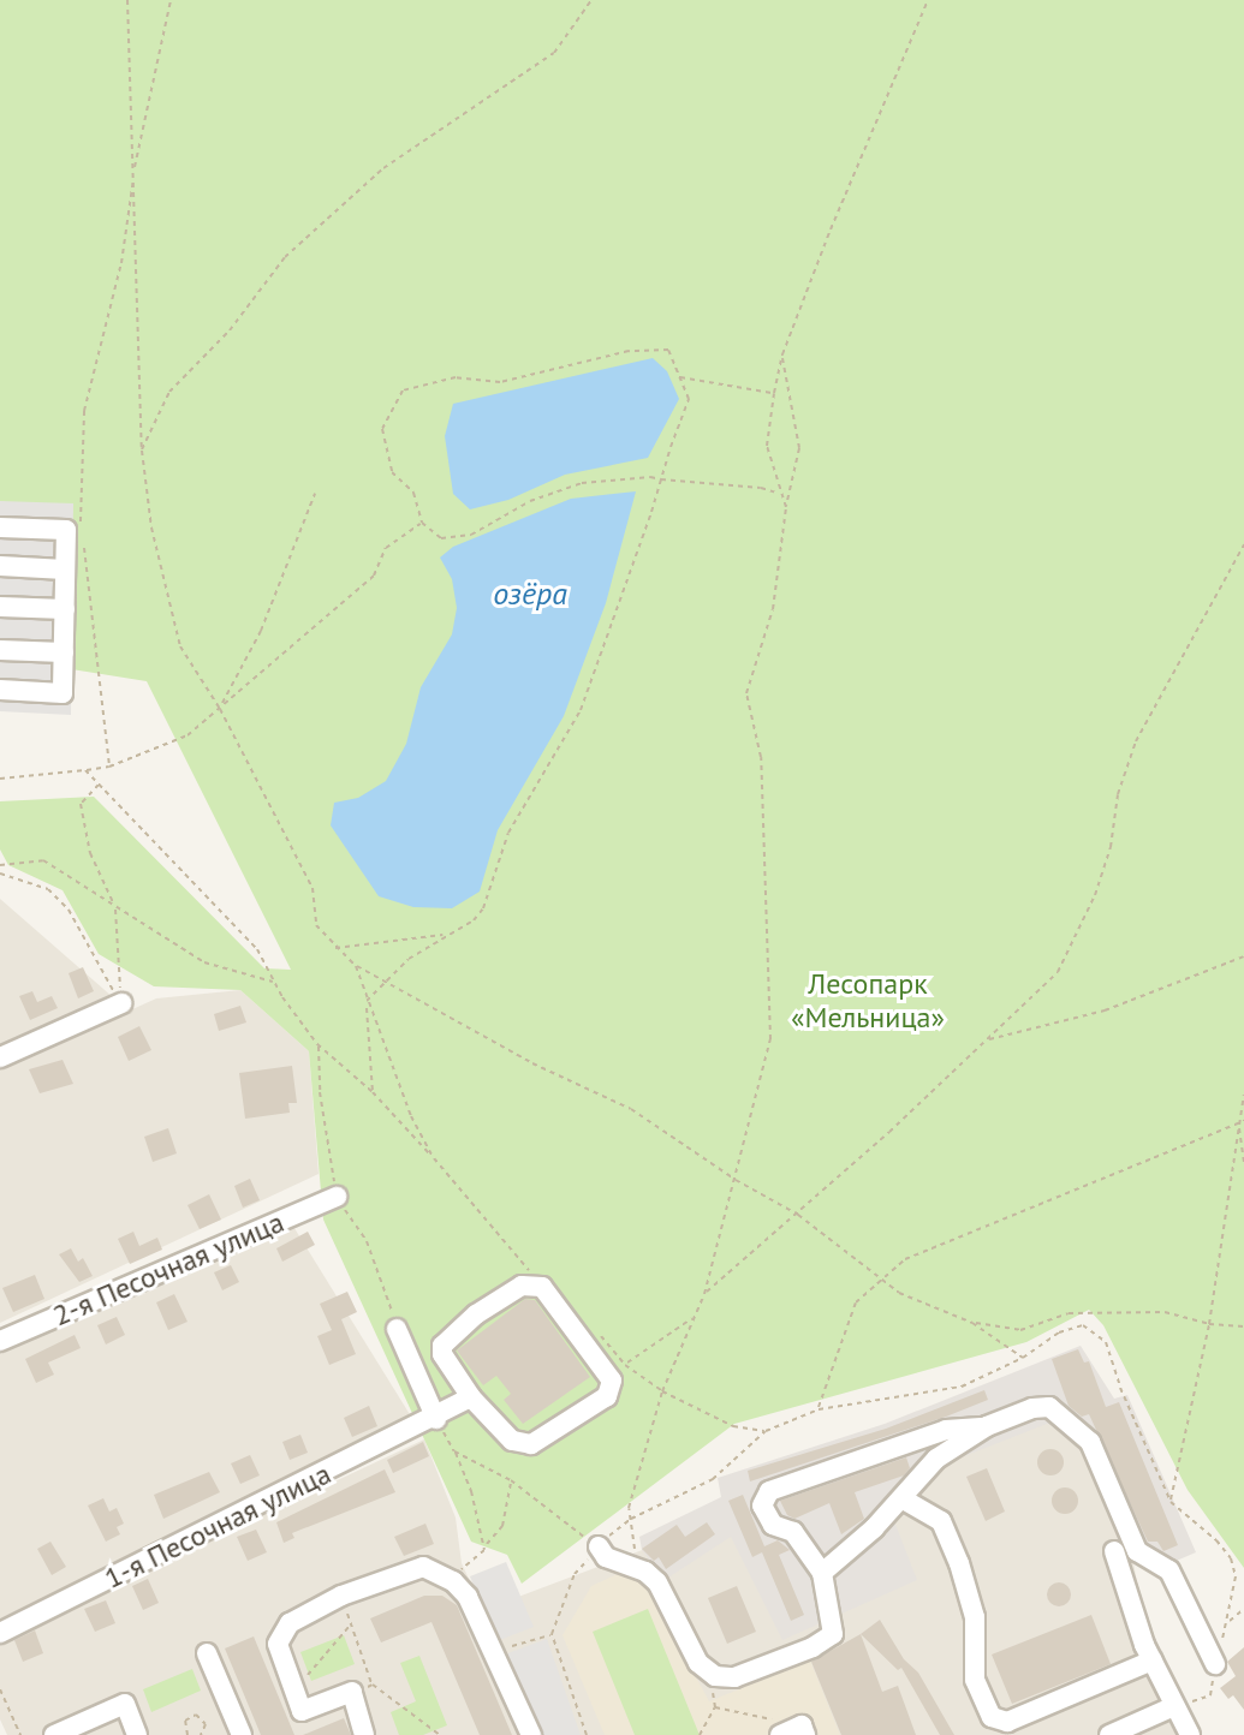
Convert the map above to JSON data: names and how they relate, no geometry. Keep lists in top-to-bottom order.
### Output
{
  "streets": {
    "street": ["2-я Песочная улица", "1-я Песочная улица"]
  },
  "water": ["озёра"],
  "parks": ["Лесопарк «Мельница»"]
}
